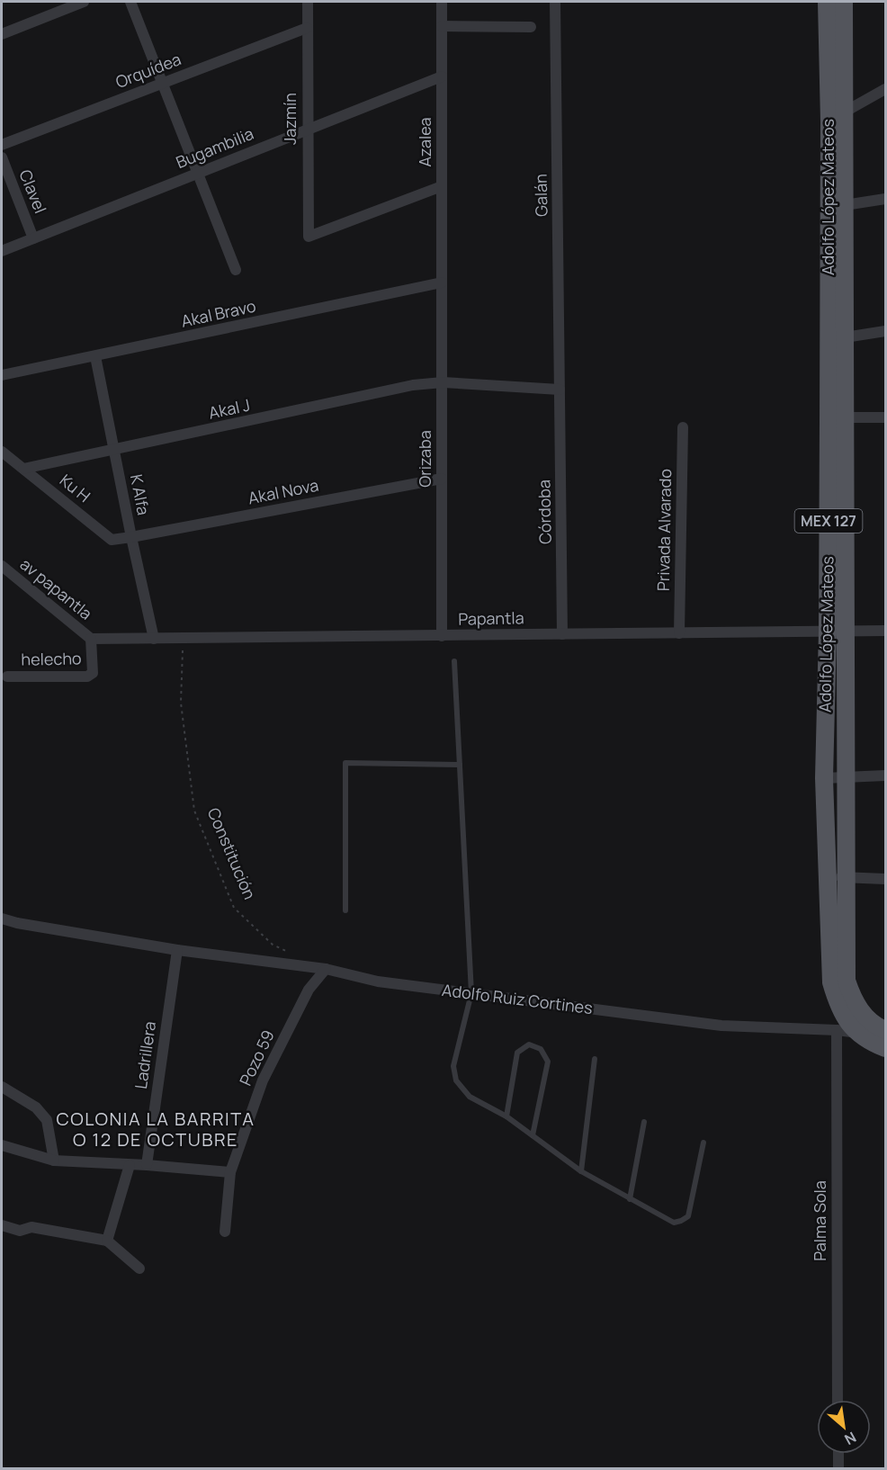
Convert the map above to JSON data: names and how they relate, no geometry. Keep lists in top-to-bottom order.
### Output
{
  "streets": {
    "main road": ["Adolfo López Mateos", "MEX 127", "Adolfo Ruiz Cortines"],
    "street": [
      "Orquídea",
      "Jazmín",
      "Azalea",
      "Bugambilia",
      "Clavel",
      "Galán",
      "Akal Bravo",
      "Akal J",
      "Orizaba",
      "Ku H",
      "Akal Nova",
      "K Alfa",
      "Córdoba",
      "Privada Alvarado",
      "av papantla",
      "Papantla",
      "helecho",
      "Ladrillera",
      "Pozo 59",
      "Palma Sola"
    ],
    "path": ["Constitución"]
  },
  "crossings": [
    ["Orquídea", "Jazmín"],
    ["Jazmín", "Azalea"],
    ["Jazmín", "Bugambilia"],
    ["Azalea", "Bugambilia"],
    ["Azalea", "Akal Bravo"],
    ["Azalea", "Orizaba"],
    ["Bugambilia", "Clavel"],
    ["Galán", "Akal J"],
    ["Galán", "Córdoba"],
    ["Adolfo López Mateos", "Papantla"],
    ["Adolfo López Mateos", "Adolfo Ruiz Cortines"],
    ["Akal Bravo", "Orizaba"],
    ["Akal Bravo", "K Alfa"],
    ["Akal J", "Orizaba"],
    ["Akal J", "Ku H"],
    ["Akal J", "K Alfa"],
    ["Akal J", "Córdoba"],
    ["Orizaba", "Akal Nova"],
    ["Orizaba", "Papantla"],
    ["Ku H", "Akal Nova"],
    ["Ku H", "K Alfa"],
    ["Akal Nova", "K Alfa"],
    ["K Alfa", "av papantla"],
    ["K Alfa", "Papantla"],
    ["Córdoba", "Papantla"],
    ["Privada Alvarado", "Papantla"],
    ["av papantla", "Papantla"],
    ["av papantla", "helecho"],
    ["Papantla", "Constitución"],
    ["Adolfo Ruiz Cortines", "Ladrillera"],
    ["Adolfo Ruiz Cortines", "Pozo 59"],
    ["Adolfo Ruiz Cortines", "Palma Sola"]
  ],
  "districts": ["COLONIA LA BARRITA O 12 DE OCTUBRE"],
  "north": "bottom right"
}
